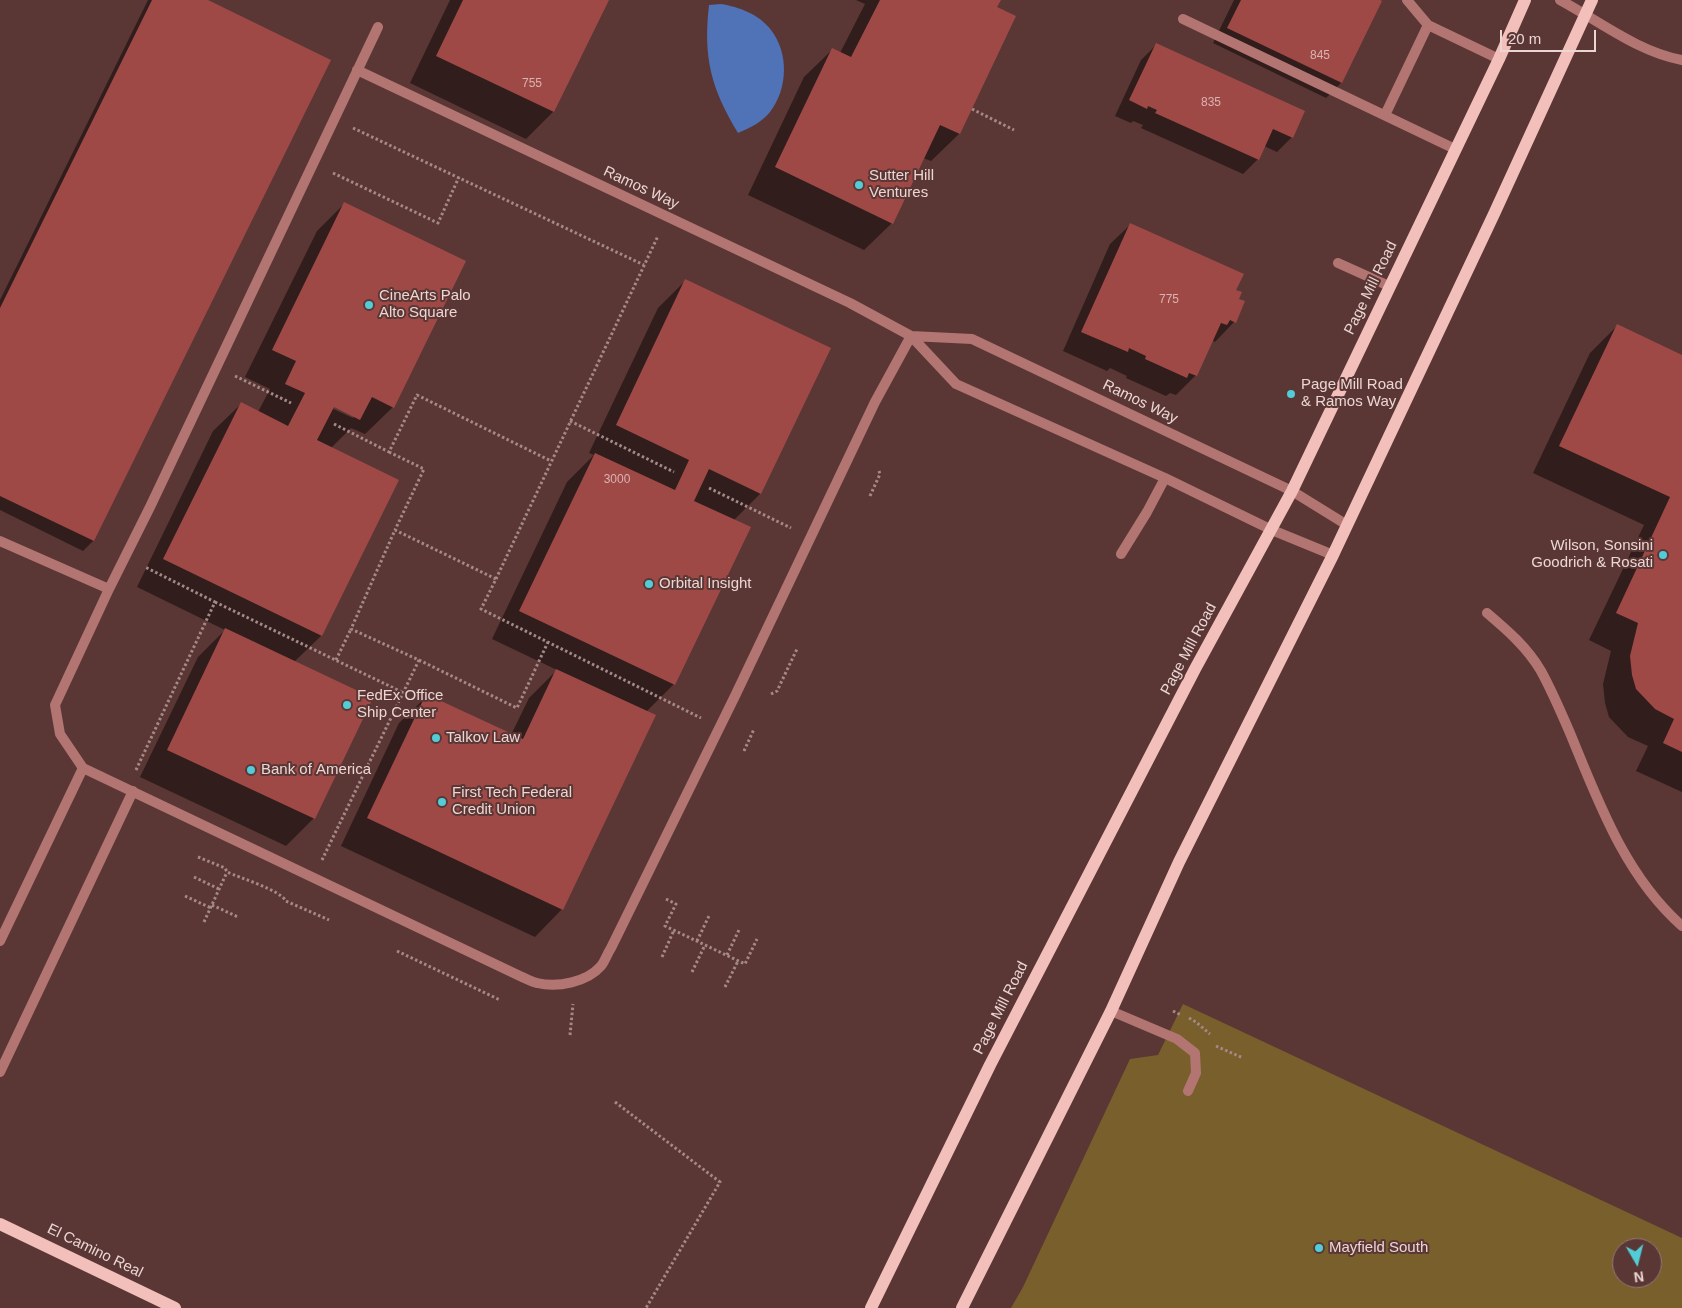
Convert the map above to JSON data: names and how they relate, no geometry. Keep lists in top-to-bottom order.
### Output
{
  "streets": {
    "main road": ["Page Mill Road", "El Camino Real"],
    "lane": ["Ramos Way"]
  },
  "crossings": [
    ["Ramos Way", "Page Mill Road"]
  ],
  "places": [
    "Sutter Hill Ventures",
    "CineArts Palo Alto Square",
    "Page Mill Road & Ramos Way",
    "Wilson, Sonsini Goodrich & Rosati",
    "Orbital Insight",
    "FedEx Office Ship Center",
    "Talkov Law",
    "Bank of America",
    "First Tech Federal Credit Union",
    "Mayfield South"
  ],
  "house_numbers": [
    "845",
    "755",
    "835",
    "775",
    "3000"
  ],
  "scale_bar": "20 m",
  "north": "bottom"
}
